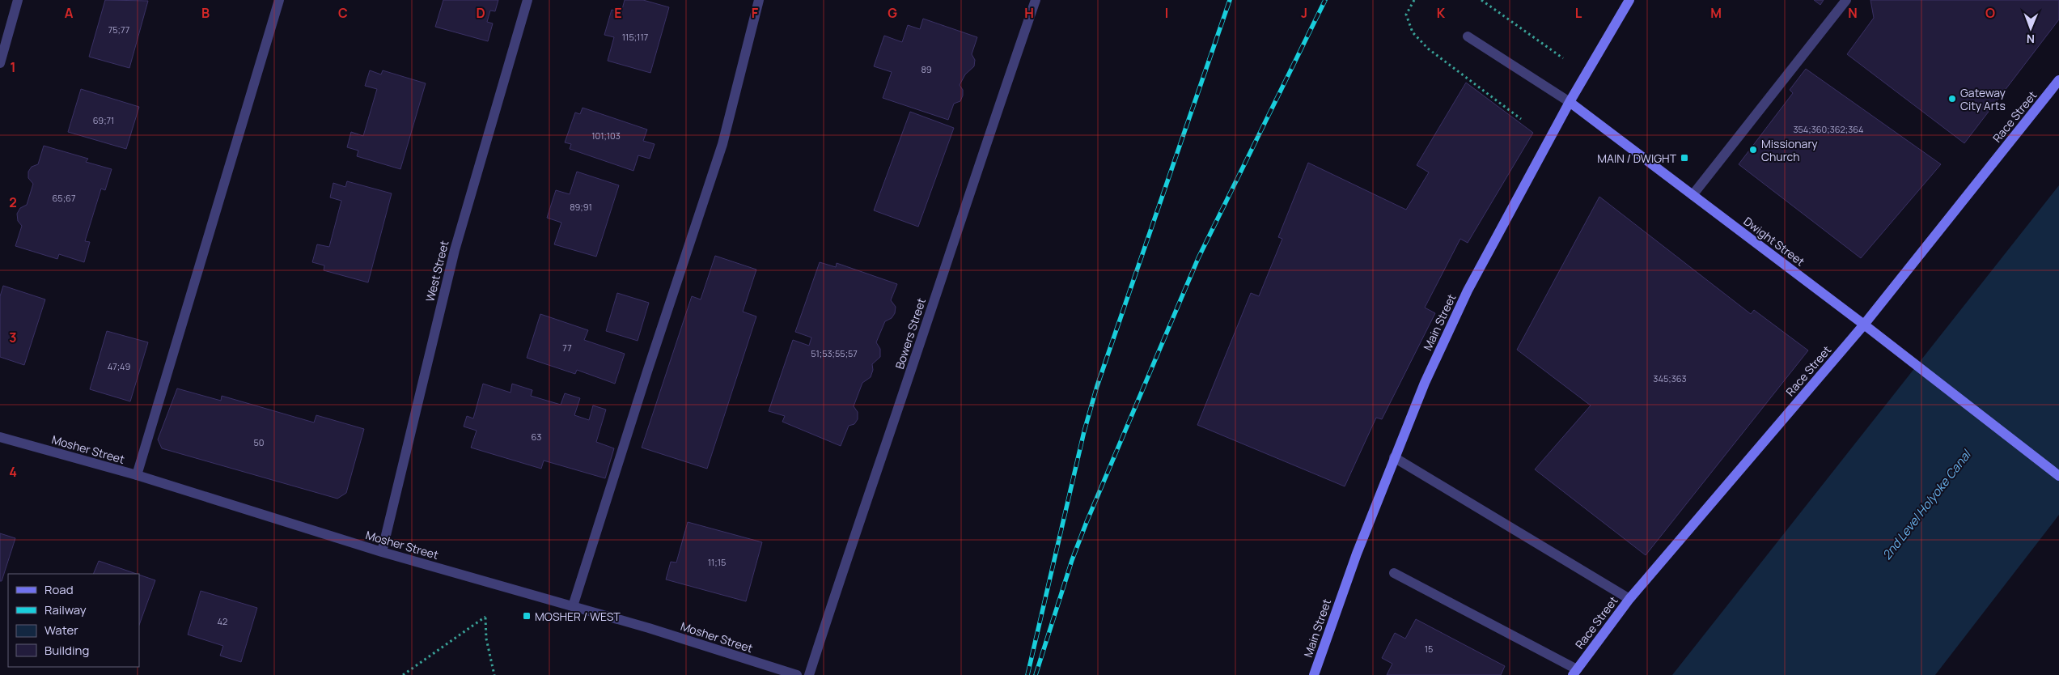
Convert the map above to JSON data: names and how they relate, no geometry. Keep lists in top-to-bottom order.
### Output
{
  "streets": {
    "street": [
      "Race Street",
      "Dwight Street",
      "West Street",
      "Main Street",
      "Bowers Street",
      "Mosher Street"
    ]
  },
  "crossings": [
    ["Race Street", "Dwight Street"],
    ["Dwight Street", "Main Street"],
    ["West Street", "Mosher Street"]
  ],
  "water": ["2nd Level Holyoke Canal"],
  "places": {
    "other": ["Gateway City Arts", "Missionary Church"],
    "transit": ["MAIN / DWIGHT", "MOSHER / WEST"]
  },
  "house_numbers": [
    "75;77",
    "115;117",
    "89",
    "69;71",
    "354;360;362;364",
    "101;103",
    "65;67",
    "89;91",
    "77",
    "51;53;55;57",
    "47;49",
    "345;363",
    "63",
    "50",
    "11;15",
    "42",
    "15"
  ],
  "legend": [
    "Road",
    "Railway",
    "Water",
    "Building"
  ],
  "north": "bottom",
  "grid": {
    "columns": [
      "A",
      "B",
      "C",
      "D",
      "E",
      "F",
      "G",
      "H",
      "I",
      "J",
      "K",
      "L",
      "M",
      "N",
      "O"
    ],
    "rows": [
      "1",
      "2",
      "3",
      "4"
    ]
  }
}
